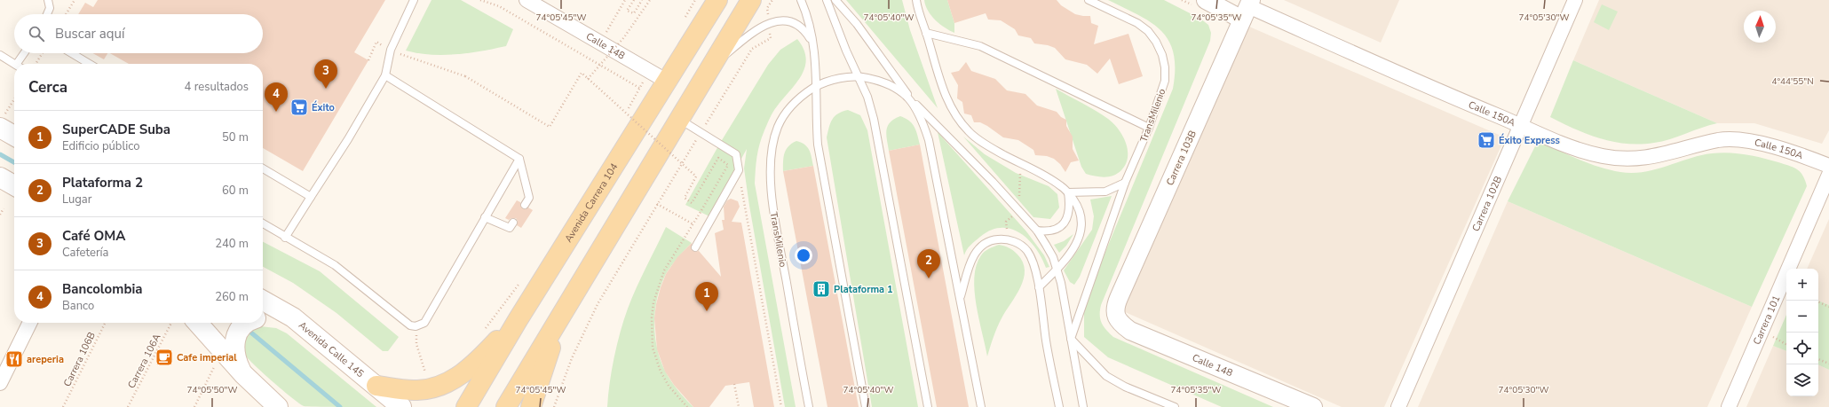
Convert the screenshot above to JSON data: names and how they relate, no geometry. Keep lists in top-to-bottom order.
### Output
{
  "streets": {
    "main road": ["Avenida Carrera 104", "Avenida Calle 145"],
    "street": [
      "Calle 148",
      "Calle 150A",
      "Carrera 103B",
      "Carrera 102B",
      "Carrera 101"
    ],
    "lane": ["TransMilenio"],
    "path": ["Carrera 106B", "Carrera 106A"]
  },
  "crossings": [
    ["Calle 148", "Carrera 103B"],
    ["Calle 148", "Avenida Carrera 104"],
    ["Calle 150A", "Carrera 103B"],
    ["Calle 150A", "Carrera 102B"]
  ],
  "places": {
    "supermarket": ["Éxito", "Éxito Express"],
    "building": ["Plataforma 1"],
    "cafe": ["Cafe imperial"],
    "restaurant": ["areperia"]
  },
  "north": "top",
  "page": {
    "search": "Buscar aquí",
    "pins": [
      "3",
      "4",
      "2",
      "1"
    ],
    "heading": ["Cerca", "4 resultados"],
    "list": [
      {
        "mark": "1",
        "name": "SuperCADE Suba",
        "note": "Edificio público",
        "value": "50 m"
      },
      {
        "mark": "2",
        "name": "Plataforma 2",
        "note": "Lugar",
        "value": "60 m"
      },
      {
        "mark": "3",
        "name": "Café OMA",
        "note": "Cafetería",
        "value": "240 m"
      },
      {
        "mark": "4",
        "name": "Bancolombia",
        "note": "Banco",
        "value": "260 m"
      }
    ],
    "map_buttons": ["+", "−"]
  },
  "coordinates": [
    "74°05'45\"W",
    "74°05'40\"W",
    "74°05'35\"W",
    "74°05'30\"W",
    "4°44'55\"N",
    "74°05'50\"W"
  ]
}
